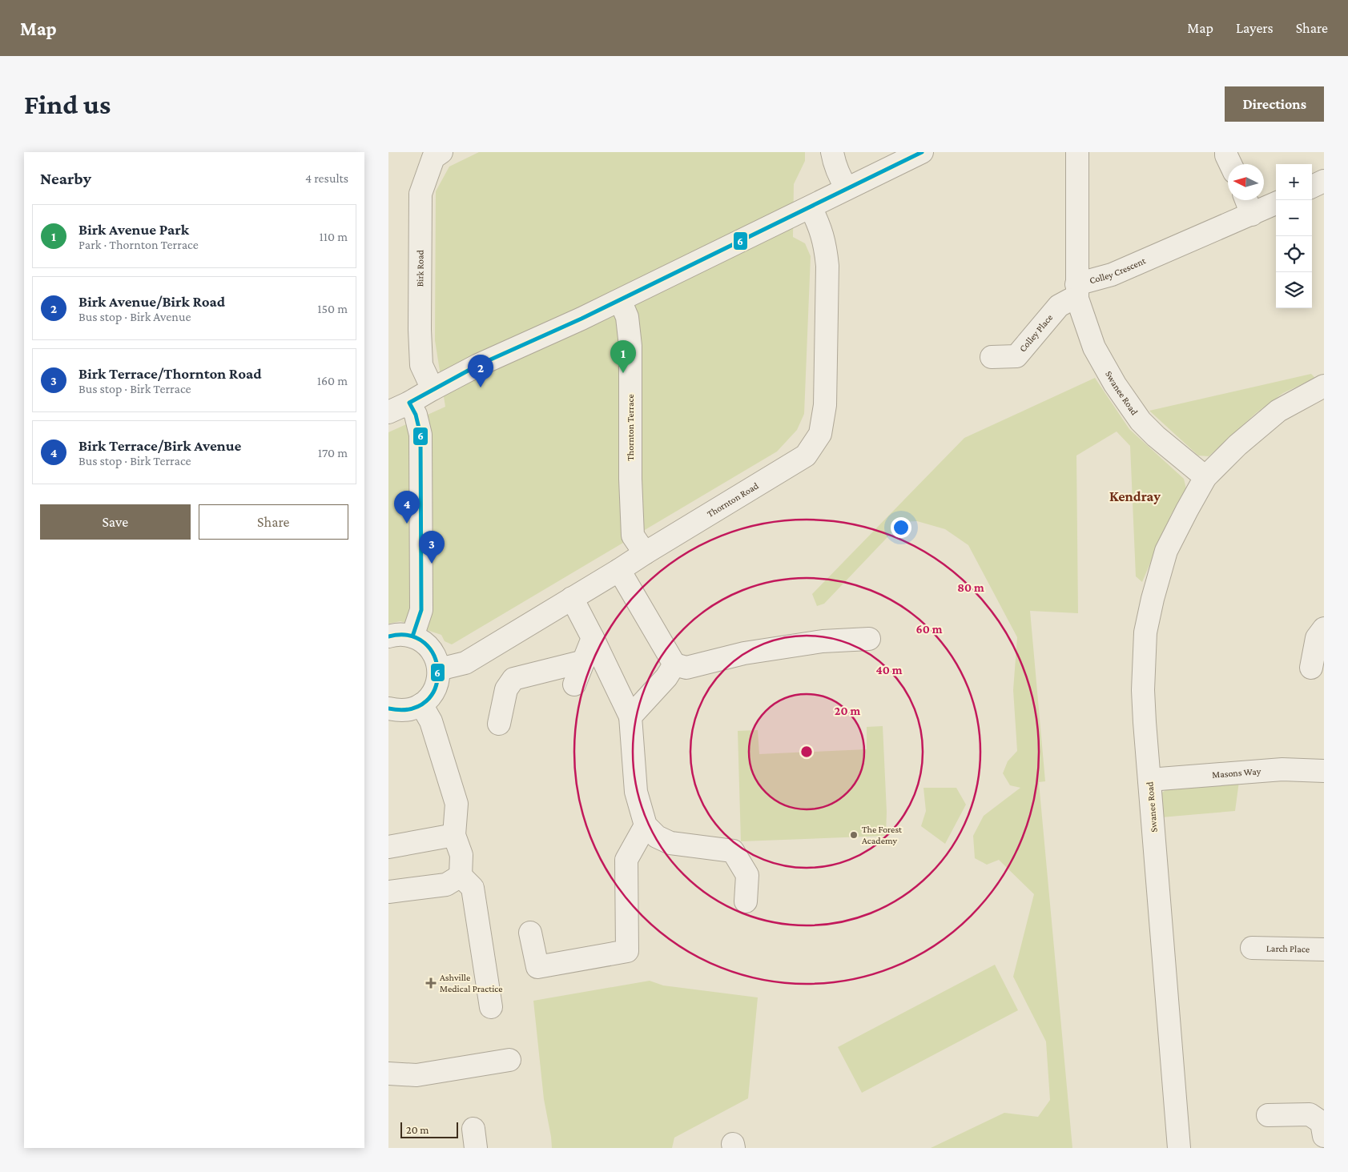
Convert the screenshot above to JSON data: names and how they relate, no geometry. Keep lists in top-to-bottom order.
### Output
{
  "streets": {
    "street": [
      "Birk Road",
      "Colley Crescent",
      "Colley Place",
      "Swanee Road",
      "Thornton Terrace",
      "Thornton Road",
      "Masons Way",
      "Larch Place"
    ]
  },
  "crossings": [
    ["Colley Crescent", "Colley Place"],
    ["Colley Crescent", "Swanee Road"],
    ["Colley Place", "Swanee Road"],
    ["Swanee Road", "Masons Way"],
    ["Thornton Terrace", "Thornton Road"]
  ],
  "districts": ["Kendray"],
  "places": {
    "other": ["The Forest Academy"],
    "health": ["Ashville Medical Practice"]
  },
  "lines": ["transit line 6"],
  "scale_bar": "20 m",
  "north": "left",
  "page": {
    "header": "Map",
    "nav": ["Map", "Layers", "Share"],
    "buttons": [
      "Directions",
      ["Save", "Share"]
    ],
    "title": "Find us",
    "heading": ["Nearby", "4 results"],
    "map_buttons": ["+", "−"],
    "list": [
      {
        "mark": "1",
        "name": "Birk Avenue Park",
        "note": "Park · Thornton Terrace",
        "value": "110 m"
      },
      {
        "mark": "2",
        "name": "Birk Avenue/Birk Road",
        "note": "Bus stop · Birk Avenue",
        "value": "150 m"
      },
      {
        "mark": "3",
        "name": "Birk Terrace/Thornton Road",
        "note": "Bus stop · Birk Terrace",
        "value": "160 m"
      },
      {
        "mark": "4",
        "name": "Birk Terrace/Birk Avenue",
        "note": "Bus stop · Birk Terrace",
        "value": "170 m"
      }
    ],
    "pins": [
      "1",
      "2",
      "4",
      "3"
    ],
    "scale": "20 m"
  },
  "rings": [
    "80 m",
    "60 m",
    "40 m",
    "20 m"
  ]
}
